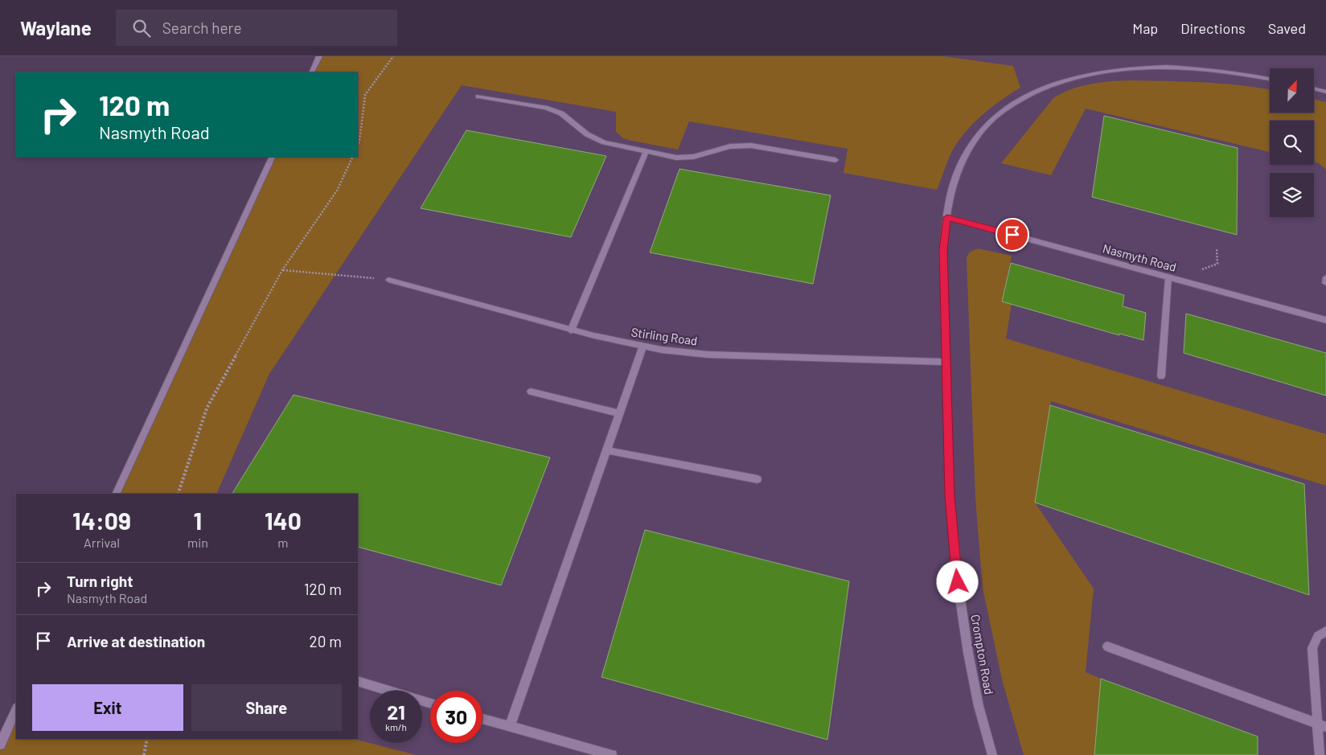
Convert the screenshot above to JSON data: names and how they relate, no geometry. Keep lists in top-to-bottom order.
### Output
{
  "streets": {
    "street": ["Nasmyth Road", "Stirling Road", "Crompton Road"]
  },
  "crossings": [
    ["Nasmyth Road", "Crompton Road"],
    ["Stirling Road", "Crompton Road"]
  ],
  "north": "top right",
  "page": {
    "header": "Waylane",
    "search": "Search here",
    "nav": ["Map", "Directions", "Saved"],
    "turn": ["120 m", "Nasmyth Road"],
    "eta": [
      "14:09",
      "Arrival",
      "1",
      "min",
      "140",
      "m"
    ],
    "list": [
      {
        "name": "Turn right",
        "note": "Nasmyth Road",
        "value": "120 m"
      },
      {
        "name": "Arrive at destination",
        "value": "20 m"
      }
    ],
    "buttons": ["Exit", "Share"],
    "speed": "21 km/h",
    "limit": "30"
  }
}
